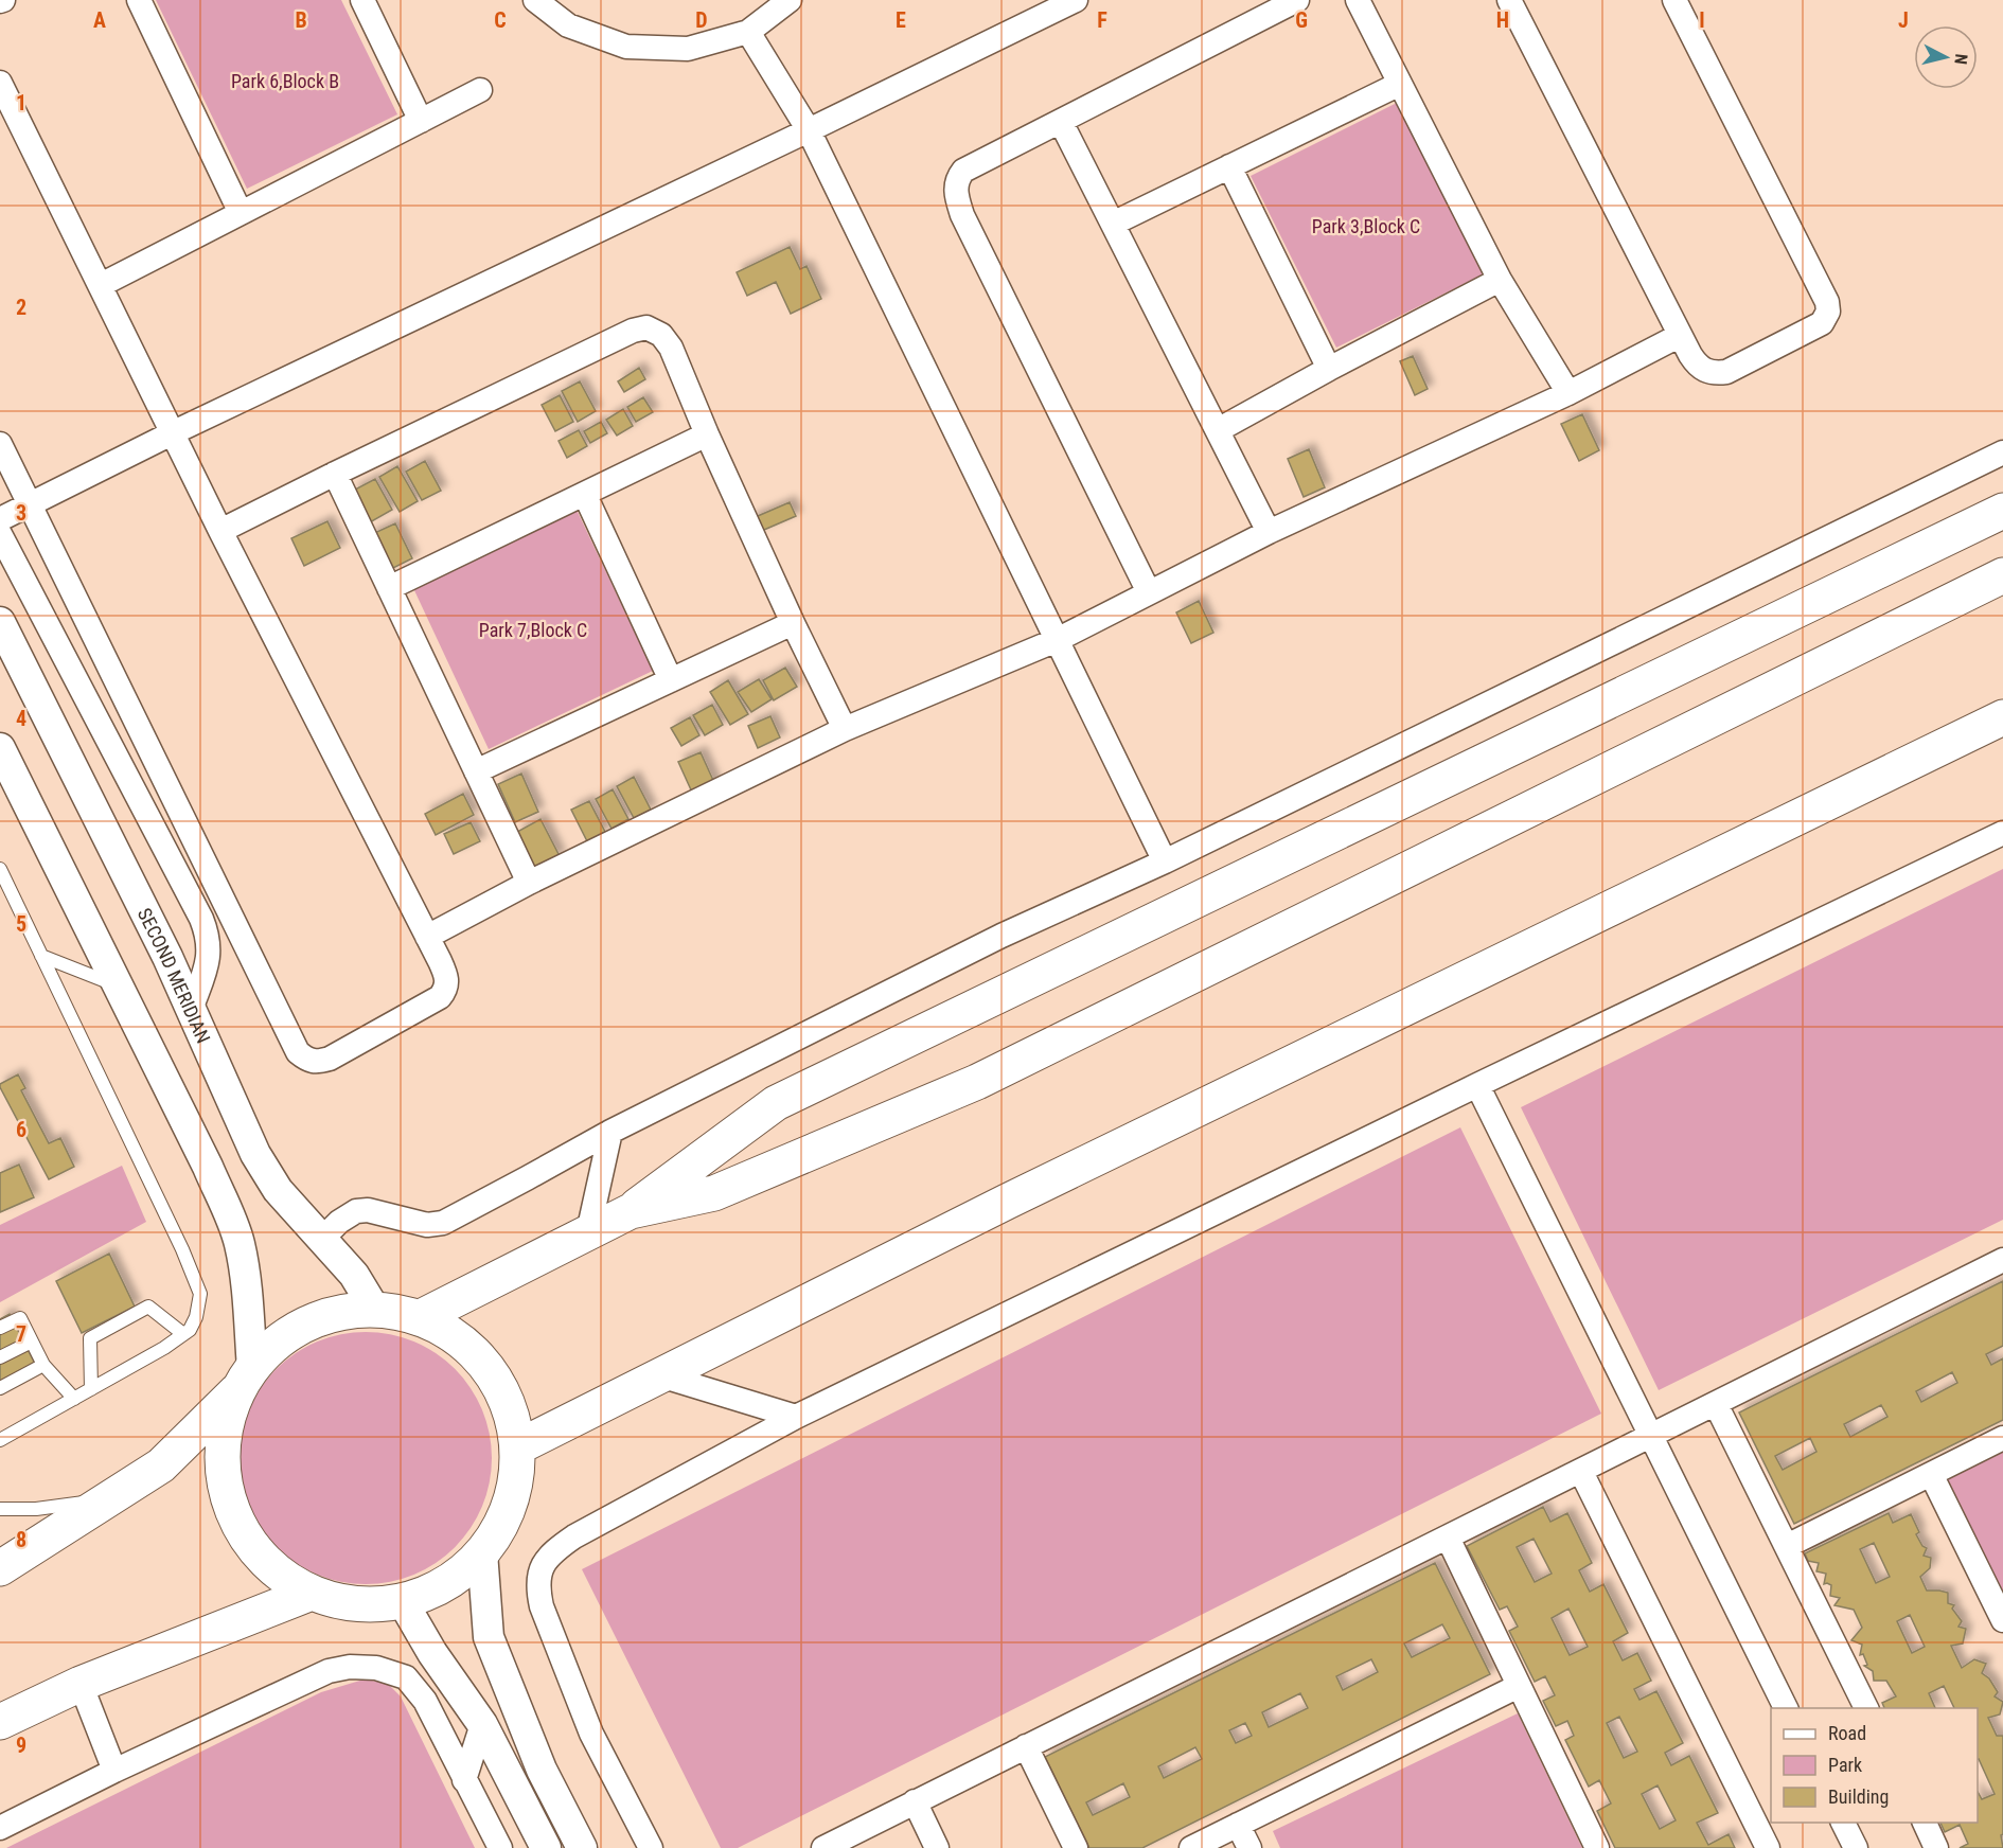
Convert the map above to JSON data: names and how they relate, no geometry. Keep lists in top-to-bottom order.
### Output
{
  "streets": {
    "street": ["SECOND MERIDIAN"]
  },
  "parks": ["Park 6,Block B", "Park 3,Block C", "Park 7,Block C"],
  "legend": ["Road", "Park", "Building"],
  "north": "right",
  "grid": {
    "columns": [
      "A",
      "B",
      "C",
      "D",
      "E",
      "F",
      "G",
      "H",
      "I",
      "J"
    ],
    "rows": [
      "1",
      "2",
      "3",
      "4",
      "5",
      "6",
      "7",
      "8",
      "9"
    ]
  }
}
